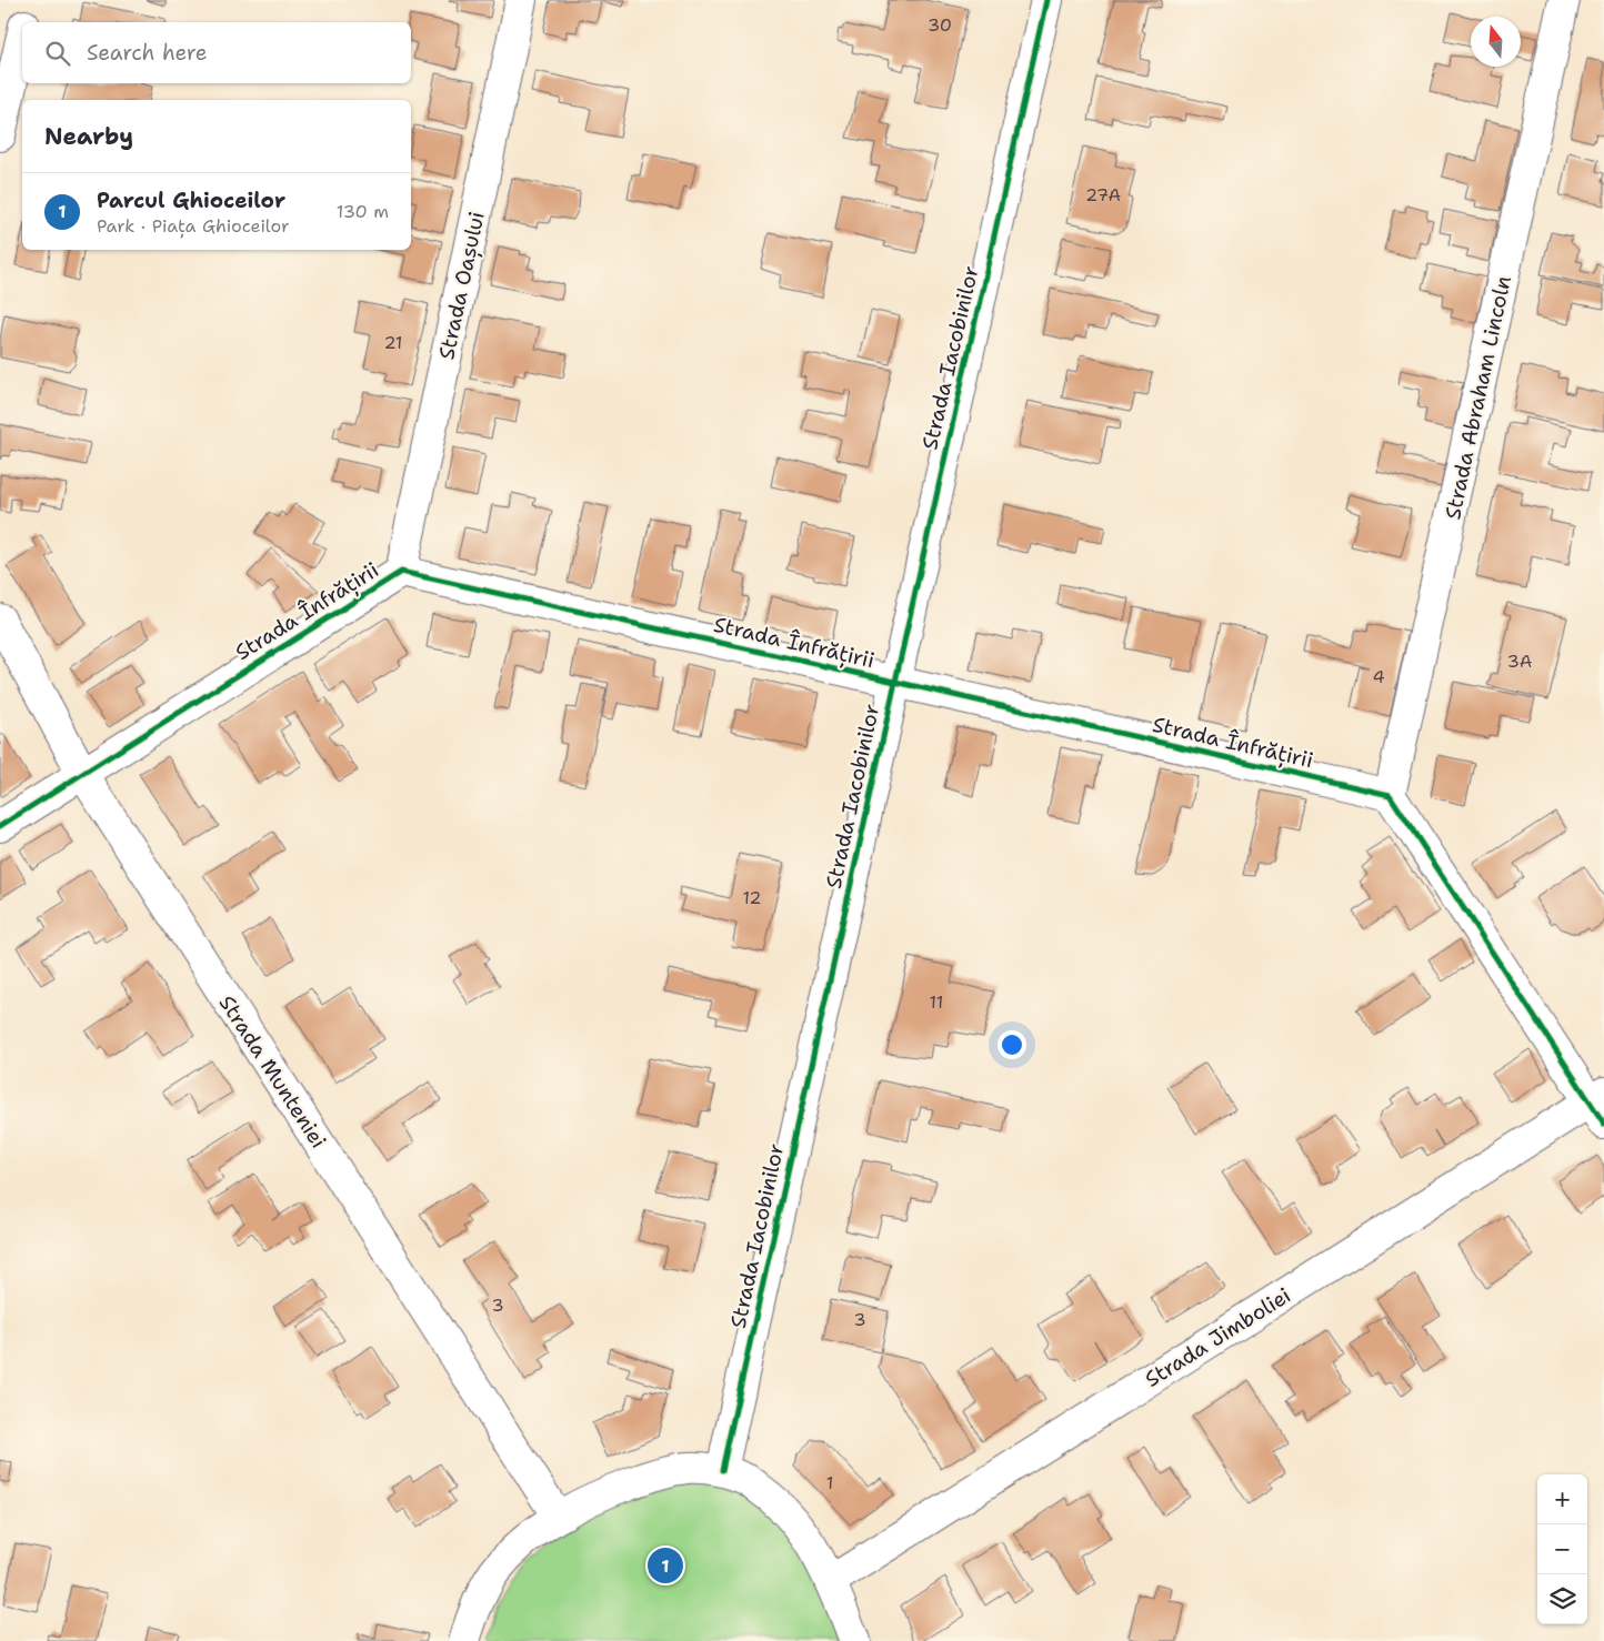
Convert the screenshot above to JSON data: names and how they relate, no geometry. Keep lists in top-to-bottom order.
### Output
{
  "streets": {
    "street": [
      "Strada Oașului",
      "Strada Iacobinilor",
      "Strada Abraham Lincoln",
      "Strada Înfrățirii",
      "Strada Munteniei",
      "Strada Jimboliei"
    ]
  },
  "crossings": [
    ["Strada Oașului", "Strada Înfrățirii"],
    ["Strada Iacobinilor", "Strada Înfrățirii"],
    ["Strada Abraham Lincoln", "Strada Înfrățirii"],
    ["Strada Înfrățirii", "Strada Munteniei"]
  ],
  "house_numbers": [
    "30",
    "27A",
    "21",
    "3A",
    "4",
    "12",
    "11",
    "3",
    "3",
    "1"
  ],
  "north": "top",
  "page": {
    "search": "Search here",
    "heading": "Nearby",
    "list": [
      {
        "mark": "1",
        "name": "Parcul Ghioceilor",
        "note": "Park · Piața Ghioceilor",
        "value": "130 m"
      }
    ],
    "map_buttons": ["+", "−"],
    "pins": "1"
  }
}
